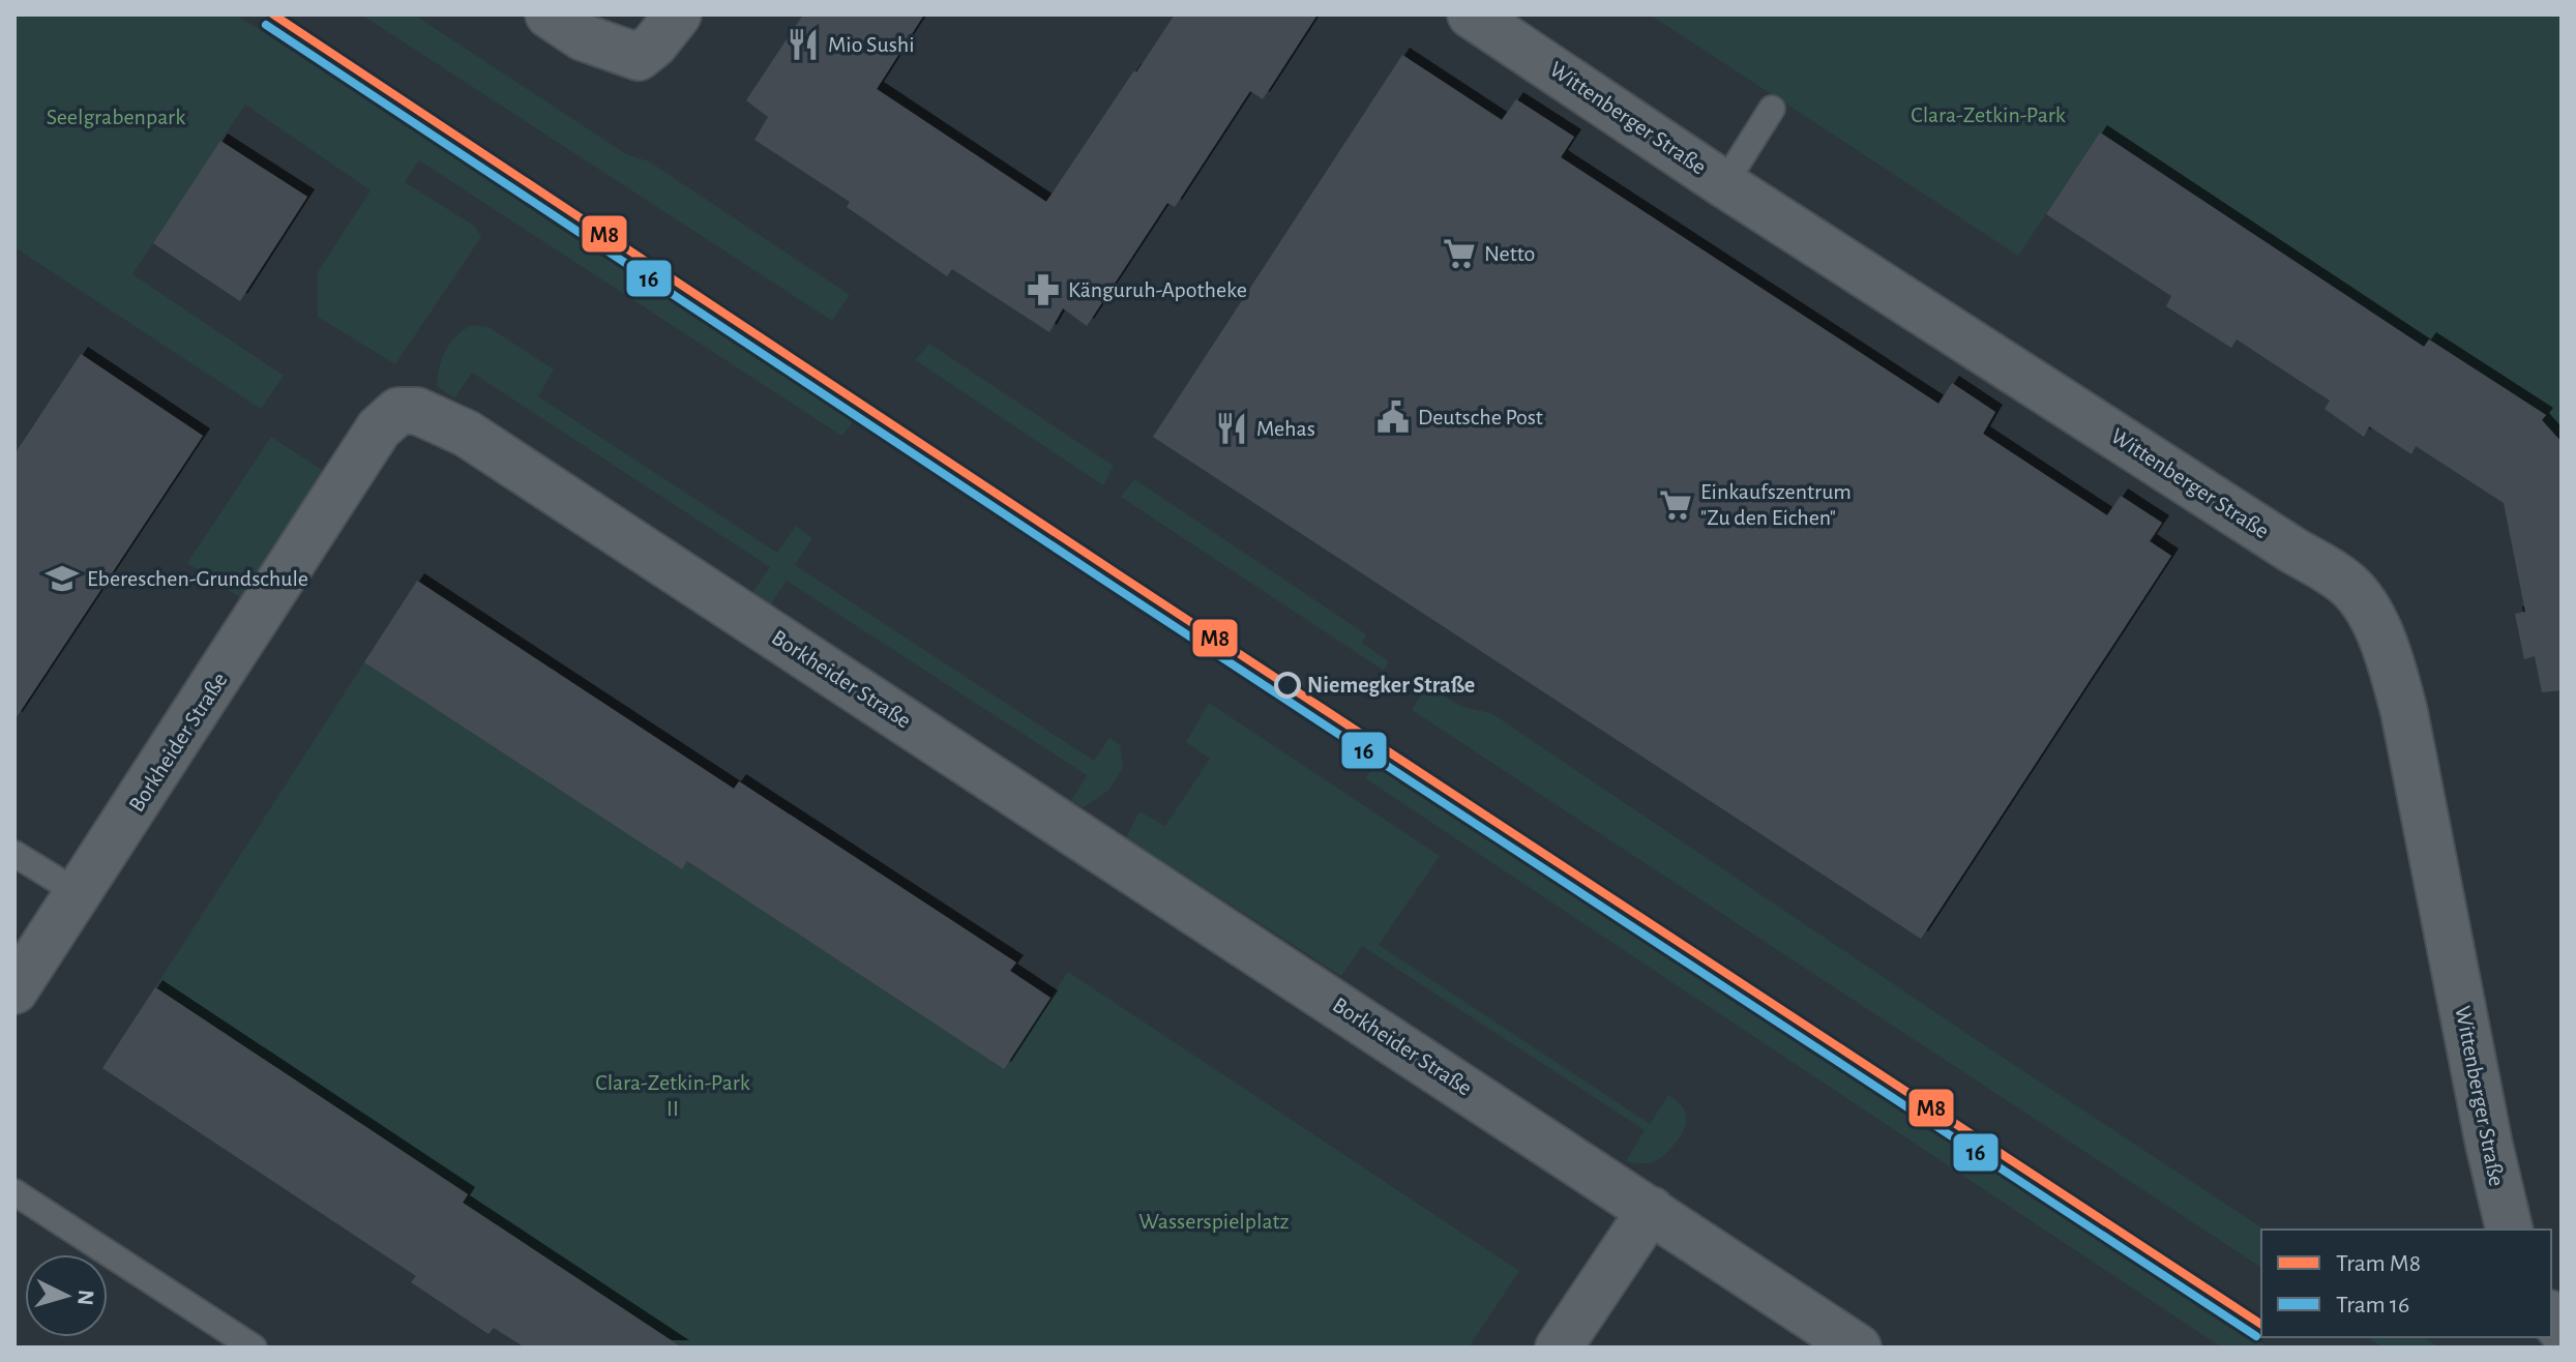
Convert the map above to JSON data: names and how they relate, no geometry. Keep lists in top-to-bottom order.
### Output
{
  "streets": {
    "street": ["Wittenberger Straße", "Borkheider Straße"]
  },
  "parks": [
    "Clara-Zetkin-Park",
    "Seelgrabenpark",
    "Clara-Zetkin-Park II",
    "Wasserspielplatz"
  ],
  "places": {
    "restaurant": ["Mio Sushi", "Mehas"],
    "supermarket": ["Netto", "Einkaufszentrum \"Zu den Eichen\""],
    "pharmacy": ["Känguruh-Apotheke"],
    "public building": ["Deutsche Post"],
    "school or university": ["Ebereschen-Grundschule"],
    "other": ["Niemegker Straße"]
  },
  "lines": ["tram line M8", "tram line 16"],
  "legend": ["Tram M8", "Tram 16"],
  "north": "right"
}
